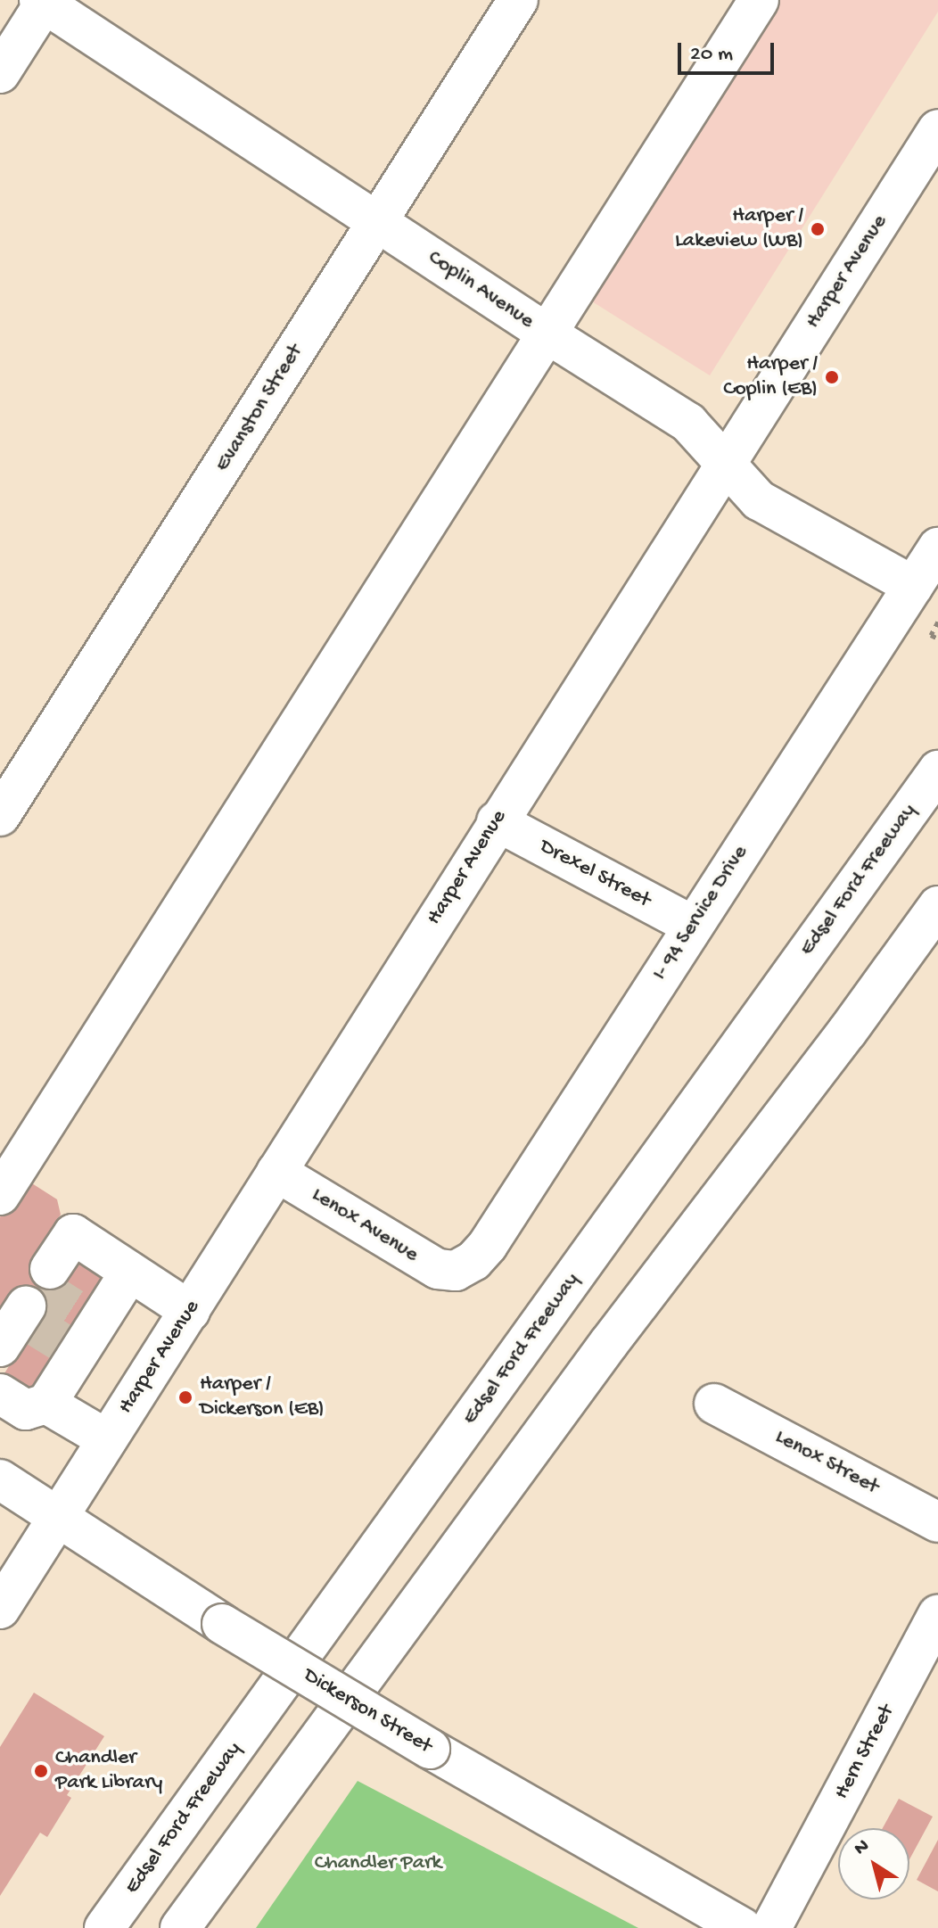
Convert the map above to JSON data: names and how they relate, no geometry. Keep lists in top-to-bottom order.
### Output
{
  "streets": {
    "main road": [
      "Harper Avenue",
      "Coplin Avenue",
      "Evanston Street",
      "Drexel Street",
      "Edsel Ford Freeway",
      "I- 94 Service Drive",
      "Lenox Avenue",
      "Lenox Street",
      "Dickerson Street",
      "Hern Street"
    ]
  },
  "crossings": [
    ["Harper Avenue", "Coplin Avenue"],
    ["Harper Avenue", "Drexel Street"],
    ["Harper Avenue", "Lenox Avenue"],
    ["Harper Avenue", "Dickerson Street"],
    ["Coplin Avenue", "Evanston Street"],
    ["Coplin Avenue", "I- 94 Service Drive"],
    ["Drexel Street", "I- 94 Service Drive"],
    ["I- 94 Service Drive", "Lenox Avenue"]
  ],
  "parks": ["Chandler Park"],
  "places": [
    "Harper / Lakeview (WB)",
    "Harper / Coplin (EB)",
    "Harper / Dickerson (EB)",
    "Chandler Park Library"
  ],
  "scale_bar": "20 m",
  "north": "top left"
}
